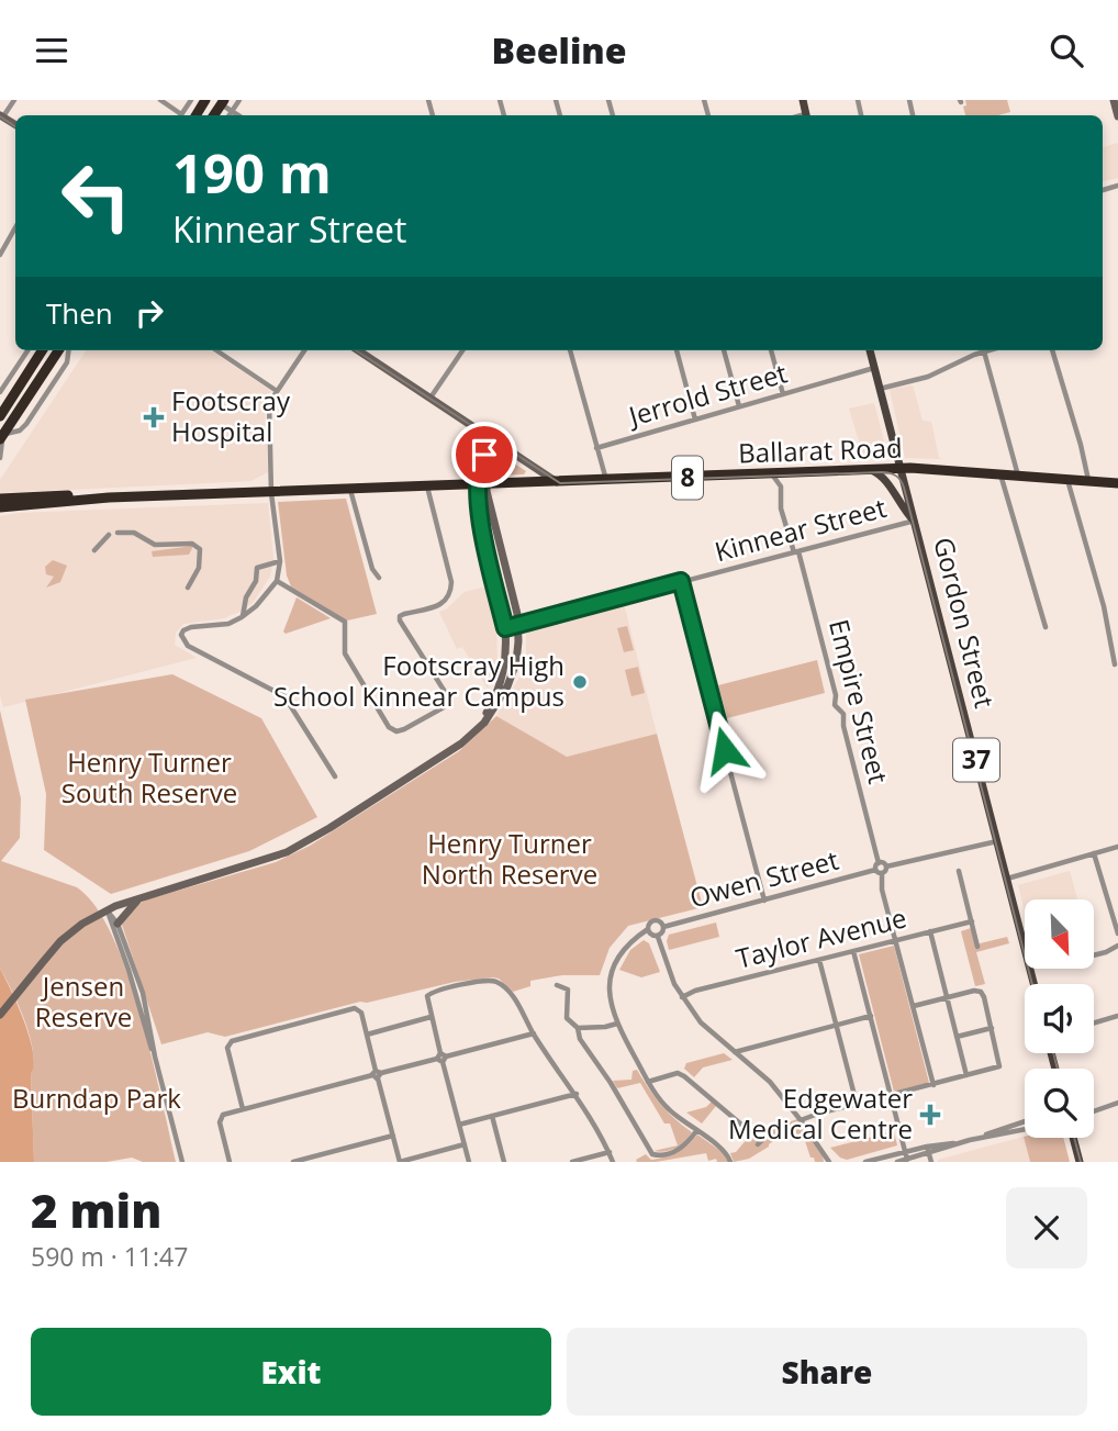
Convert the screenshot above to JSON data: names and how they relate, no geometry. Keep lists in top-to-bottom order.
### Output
{
  "streets": {
    "highway": ["Ballarat Road", "8"],
    "main road": ["Gordon Street", "37"],
    "street": [
      "Jerrold Street",
      "Kinnear Street",
      "Empire Street",
      "Owen Street",
      "Taylor Avenue"
    ]
  },
  "crossings": [
    ["Jerrold Street", "Gordon Street"],
    ["Ballarat Road", "Gordon Street"],
    ["Kinnear Street", "Gordon Street"],
    ["Kinnear Street", "Empire Street"]
  ],
  "parks": [
    "Henry Turner South Reserve",
    "Henry Turner North Reserve",
    "Jensen Reserve",
    "Burndap Park"
  ],
  "places": {
    "health": ["Footscray Hospital", "Edgewater Medical Centre"],
    "other": ["Footscray High School Kinnear Campus"]
  },
  "north": "bottom right",
  "page": {
    "header": "Beeline",
    "turn": ["190 m", "Kinnear Street"],
    "then": "Then",
    "heading": ["2 min", "590 m · 11:47"],
    "buttons": ["Exit", "Share"]
  }
}
